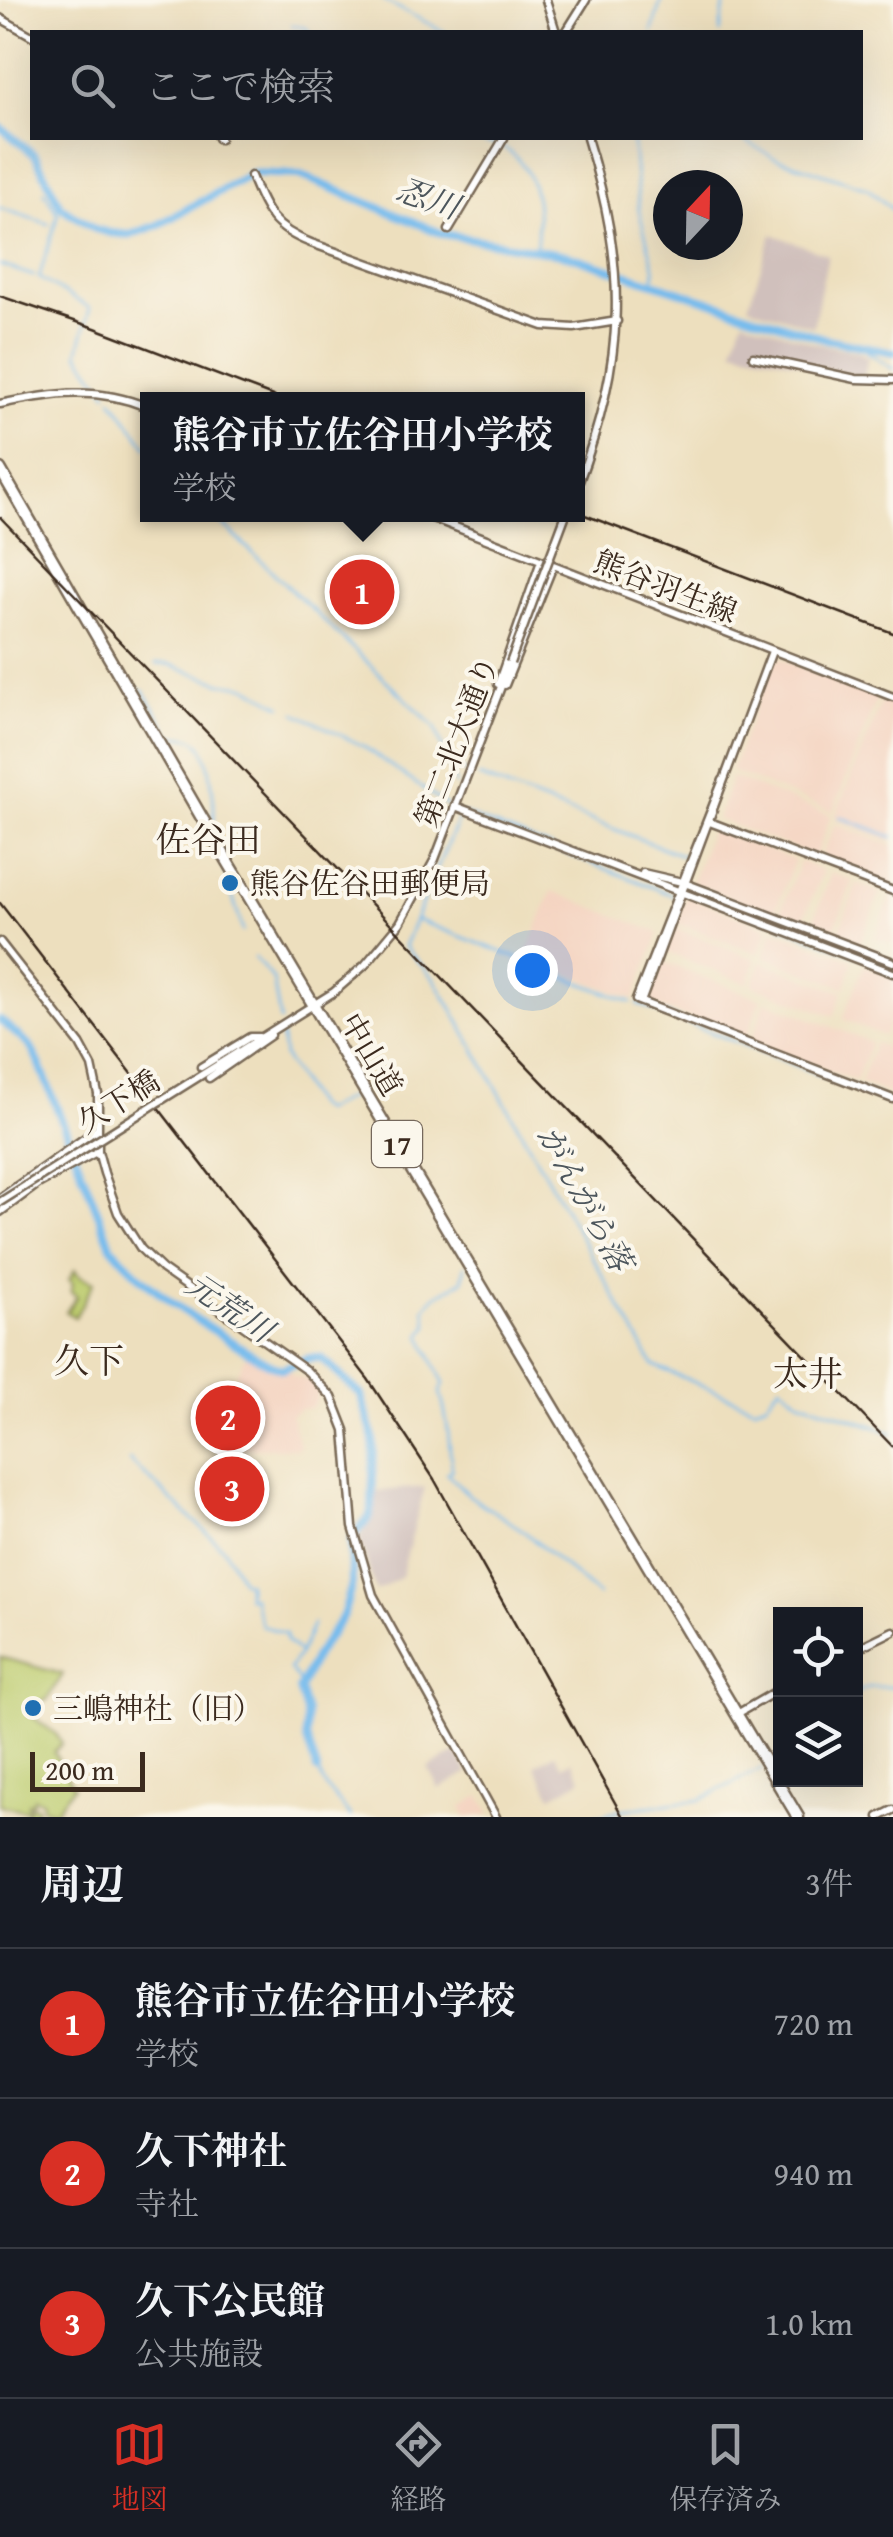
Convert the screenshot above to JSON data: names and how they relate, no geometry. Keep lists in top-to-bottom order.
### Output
{
  "streets": {
    "highway": ["中山道", "17"],
    "street": ["熊谷羽生線", "第二北大通り", "久下橋"]
  },
  "crossings": [
    ["第二北大通り", "中山道"]
  ],
  "districts": ["佐谷田", "久下", "太井"],
  "water": ["忍川", "がんがら落", "元荒川"],
  "places": ["熊谷佐谷田郵便局", "三嶋神社（旧）"],
  "scale_bar": "200 m",
  "north": "top",
  "page": {
    "search": "ここで検索",
    "popup": ["熊谷市立佐谷田小学校", "学校"],
    "pins": ["1", "2", "3"],
    "scale": "200 m",
    "heading": ["周辺", "3件"],
    "list": [
      {
        "mark": "1",
        "name": "熊谷市立佐谷田小学校",
        "note": "学校",
        "value": "720 m"
      },
      {
        "mark": "2",
        "name": "久下神社",
        "note": "寺社",
        "value": "940 m"
      },
      {
        "mark": "3",
        "name": "久下公民館",
        "note": "公共施設",
        "value": "1.0 km"
      }
    ],
    "nav": ["地図", "経路", "保存済み"]
  }
}
